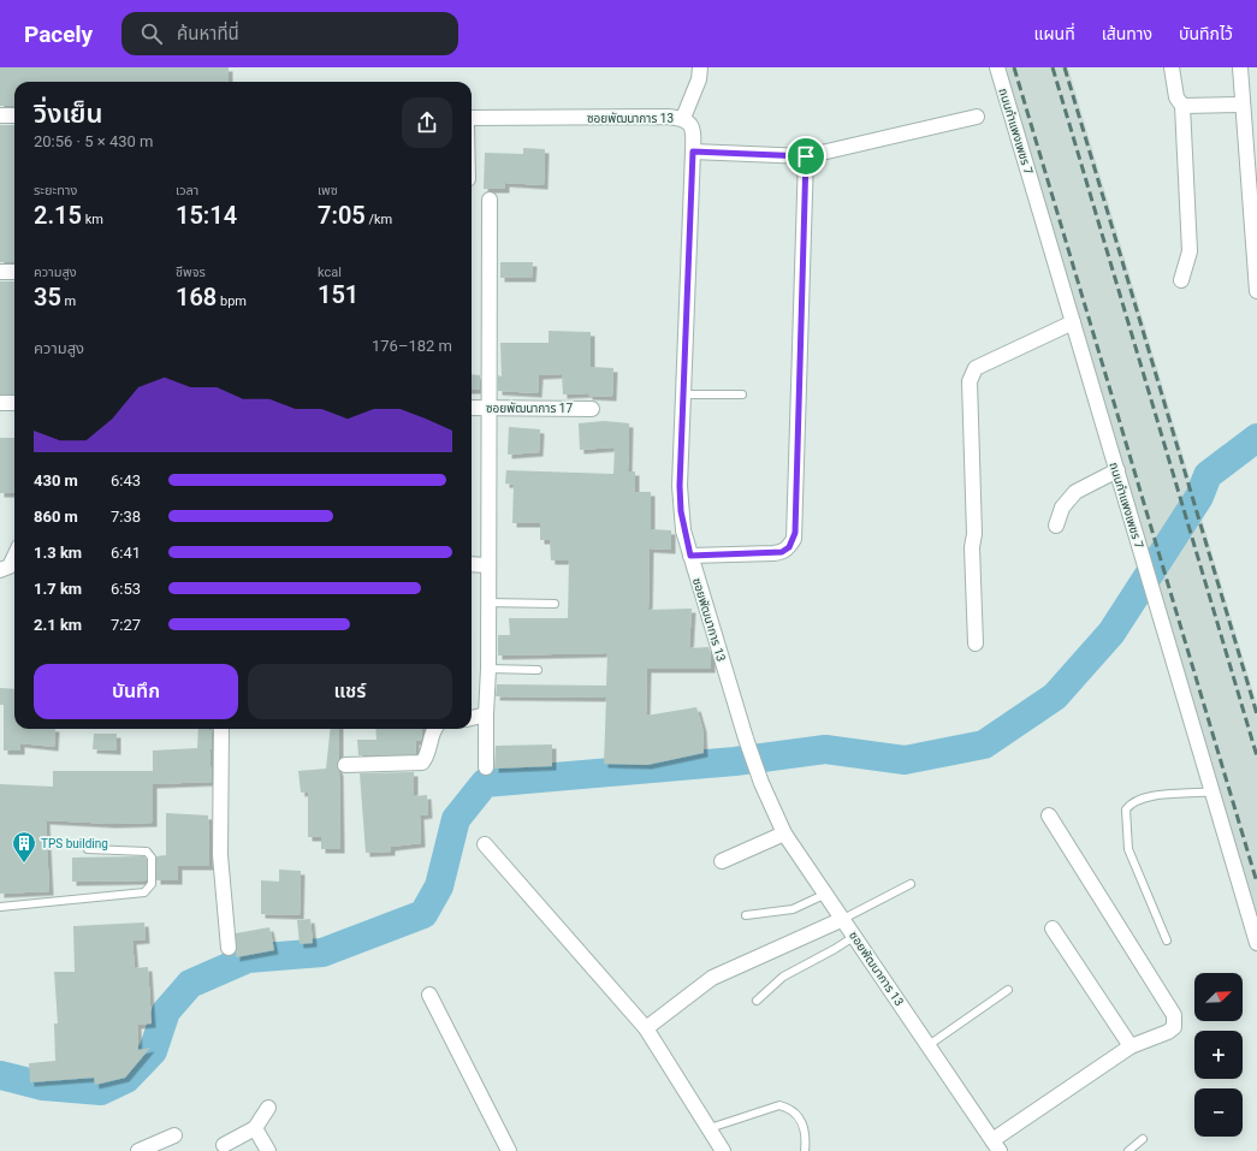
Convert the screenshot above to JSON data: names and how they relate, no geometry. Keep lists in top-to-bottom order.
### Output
{
  "streets": {
    "street": ["ซอยพัฒนาการ 13", "ถนนกำแพงเพชร 7", "ซอยพัฒนาการ 17"]
  },
  "places": {
    "building": ["TPS building"]
  },
  "north": "top right",
  "page": {
    "header": "Pacely",
    "search": "ค้นหาที่นี่",
    "nav": ["แผนที่", "เส้นทาง", "บันทึกไว้"],
    "heading": ["วิ่งเย็น", "20:56 · 5 × 430 m"],
    "stats": [
      ["ระยะทาง", "2.15 km"],
      ["เวลา", "15:14"],
      ["เพซ", "7:05 /km"],
      ["ความสูง", "35 m"],
      ["ชีพจร", "168 bpm"],
      ["kcal", "151"]
    ],
    "chart": ["ความสูง", "176–182 m"],
    "list": [
      {
        "name": "430 m",
        "note": "6:43"
      },
      {
        "name": "860 m",
        "note": "7:38"
      },
      {
        "name": "1.3 km",
        "note": "6:41"
      },
      {
        "name": "1.7 km",
        "note": "6:53"
      },
      {
        "name": "2.1 km",
        "note": "7:27"
      }
    ],
    "buttons": ["บันทึก", "แชร์"],
    "map_buttons": ["+", "−"]
  }
}
